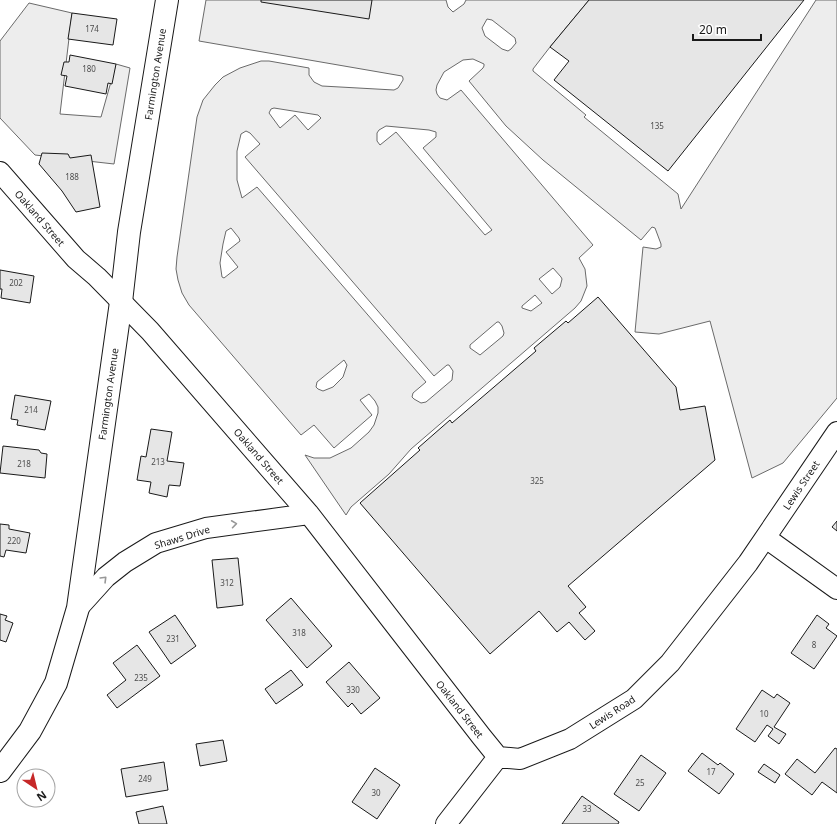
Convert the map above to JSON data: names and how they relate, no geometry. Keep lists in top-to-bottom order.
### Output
{
  "streets": {
    "highway": ["Farmington Avenue"],
    "street": [
      "Oakland Street",
      "Lewis Street",
      "Shaws Drive",
      "Lewis Road"
    ]
  },
  "crossings": [
    ["Farmington Avenue", "Oakland Street"],
    ["Farmington Avenue", "Shaws Drive"],
    ["Oakland Street", "Shaws Drive"],
    ["Oakland Street", "Lewis Road"],
    ["Lewis Street", "Lewis Road"]
  ],
  "one_way": ["Shaws Drive"],
  "house_numbers": [
    "174",
    "180",
    "135",
    "188",
    "202",
    "214",
    "213",
    "218",
    "325",
    "220",
    "312",
    "318",
    "231",
    "8",
    "235",
    "330",
    "10",
    "17",
    "249",
    "25",
    "30",
    "33"
  ],
  "scale_bar": "20 m",
  "north": "bottom right"
}
